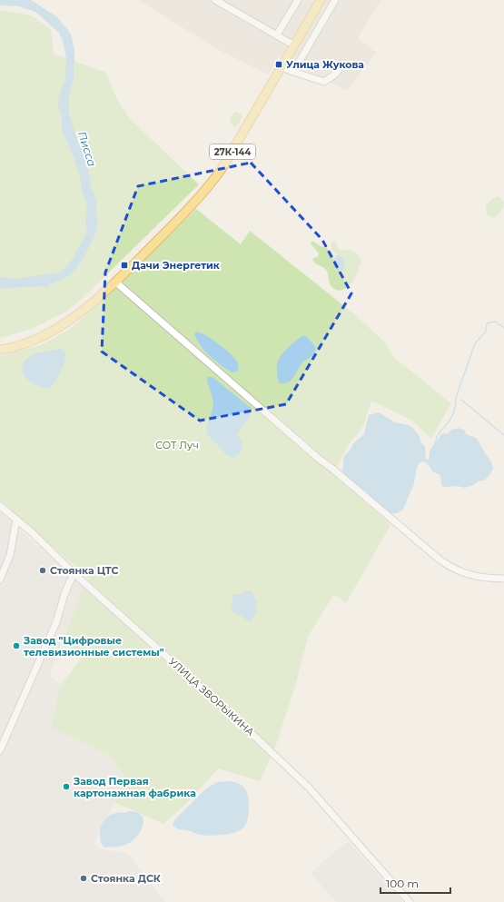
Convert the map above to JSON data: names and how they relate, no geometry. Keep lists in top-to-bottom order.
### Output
{
  "streets": {
    "main road": ["27К-144"],
    "street": ["УЛИЦА ЗВОРЫКИНА"]
  },
  "water": ["Писса"],
  "parks": ["СОТ Луч"],
  "places": {
    "transit": ["Улица Жукова", "Дачи Энергетик"],
    "other": [
      "Стоянка ЦТС",
      "Завод \"Цифровые телевизионные системы\"",
      "Завод Первая картонажная фабрика",
      "Стоянка ДСК"
    ]
  },
  "scale_bar": "100 m"
}
